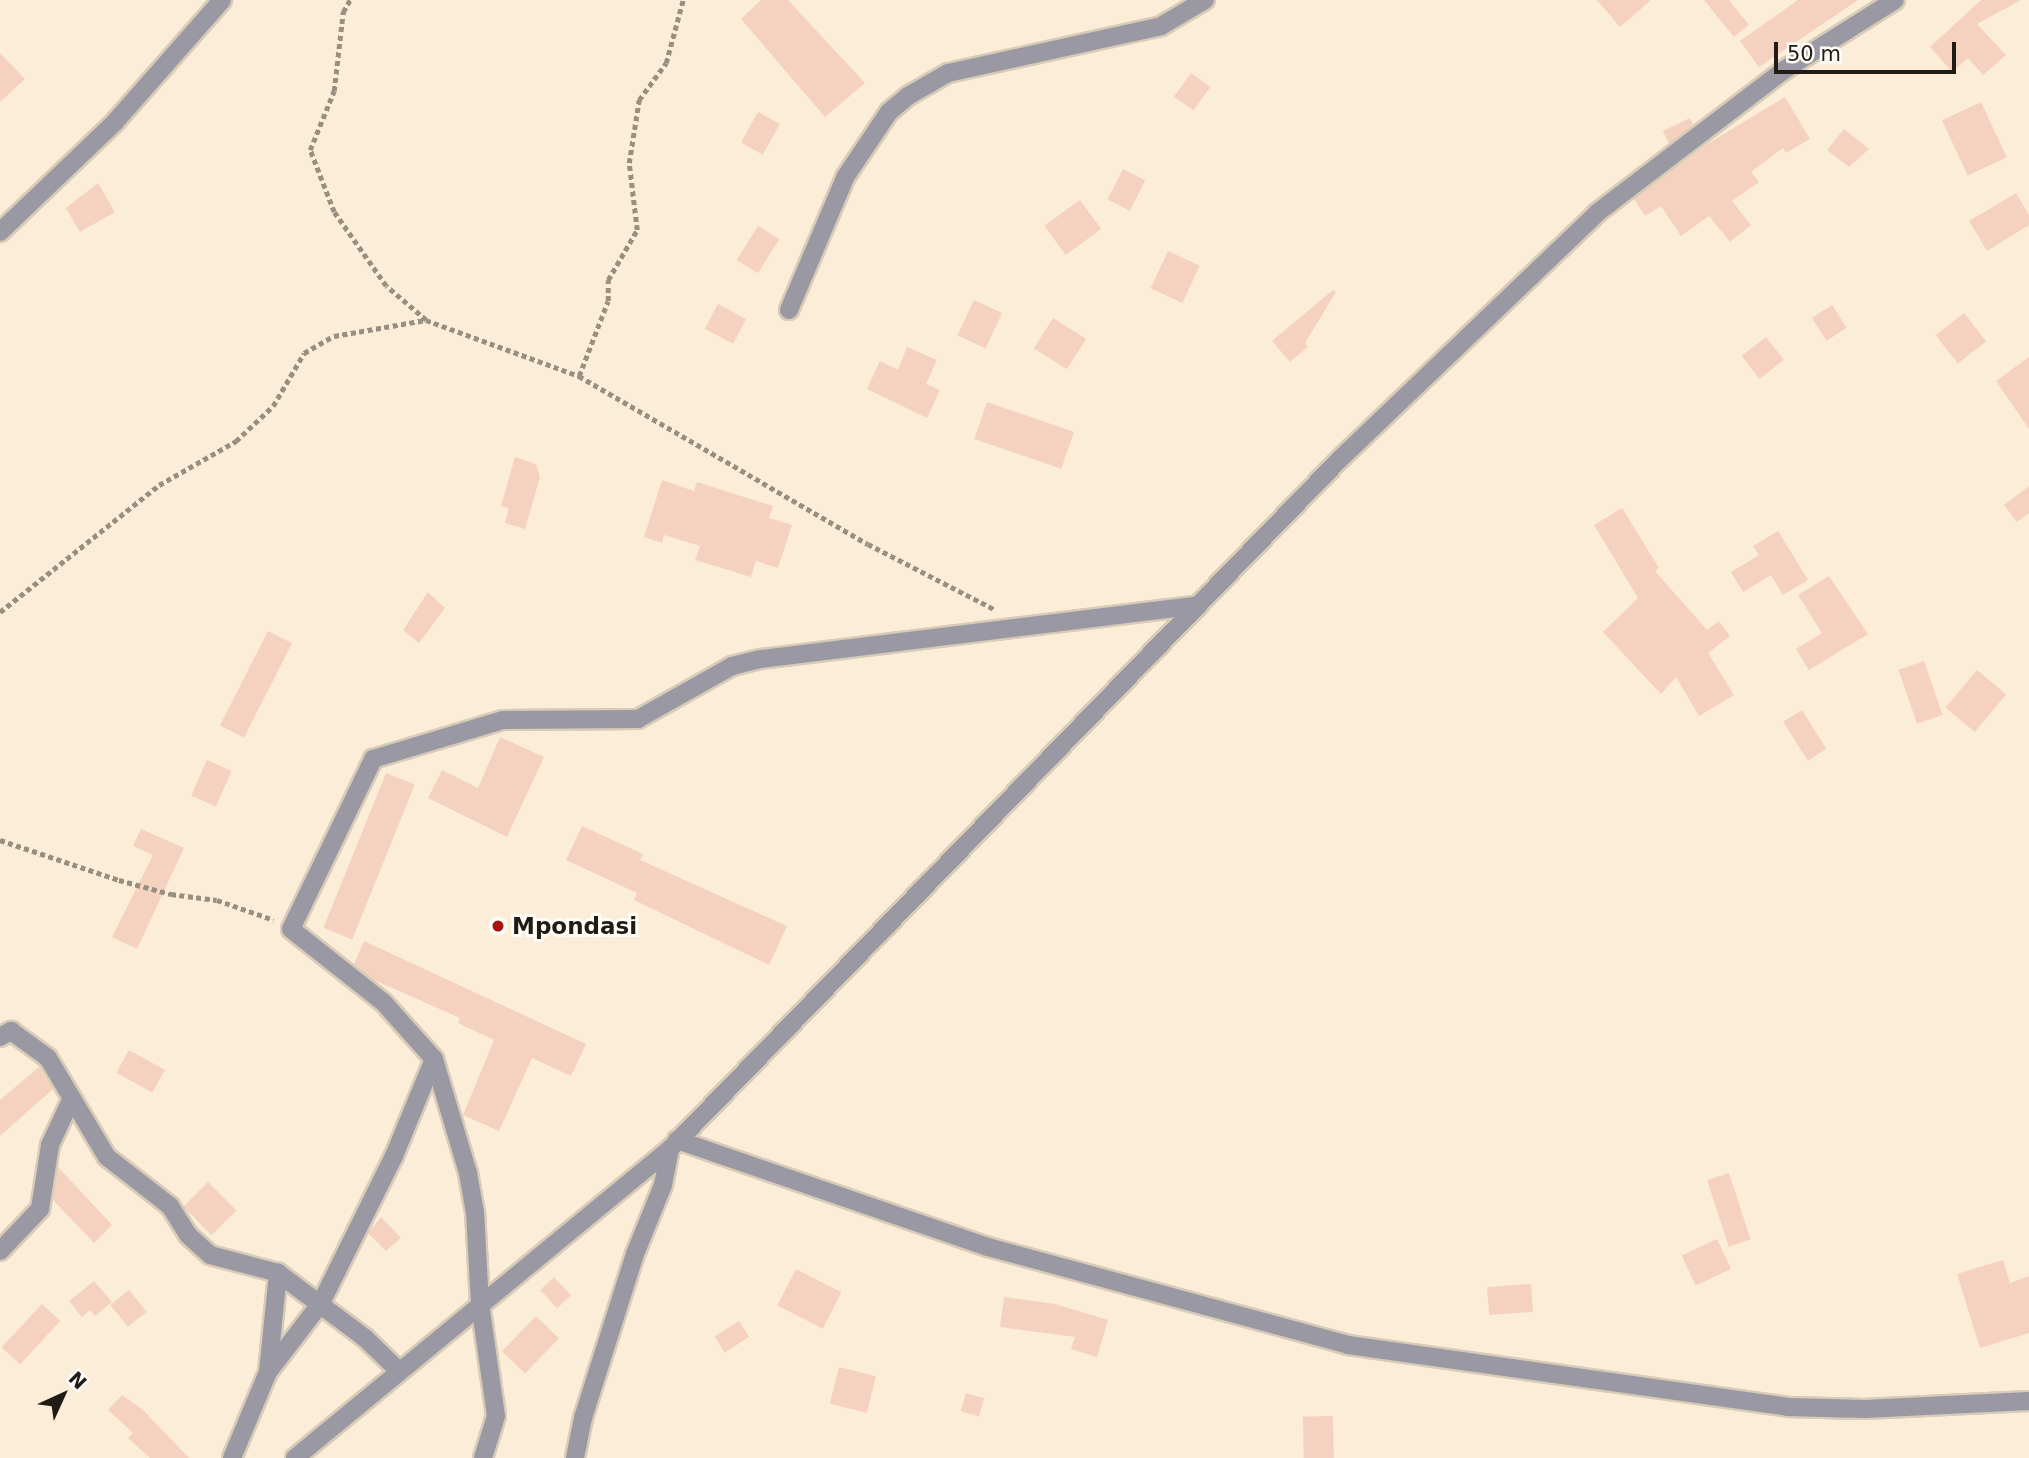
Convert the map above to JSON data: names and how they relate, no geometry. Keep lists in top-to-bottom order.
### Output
{
  "places": ["Mpondasi"],
  "scale_bar": "50 m",
  "north": "top right"
}
